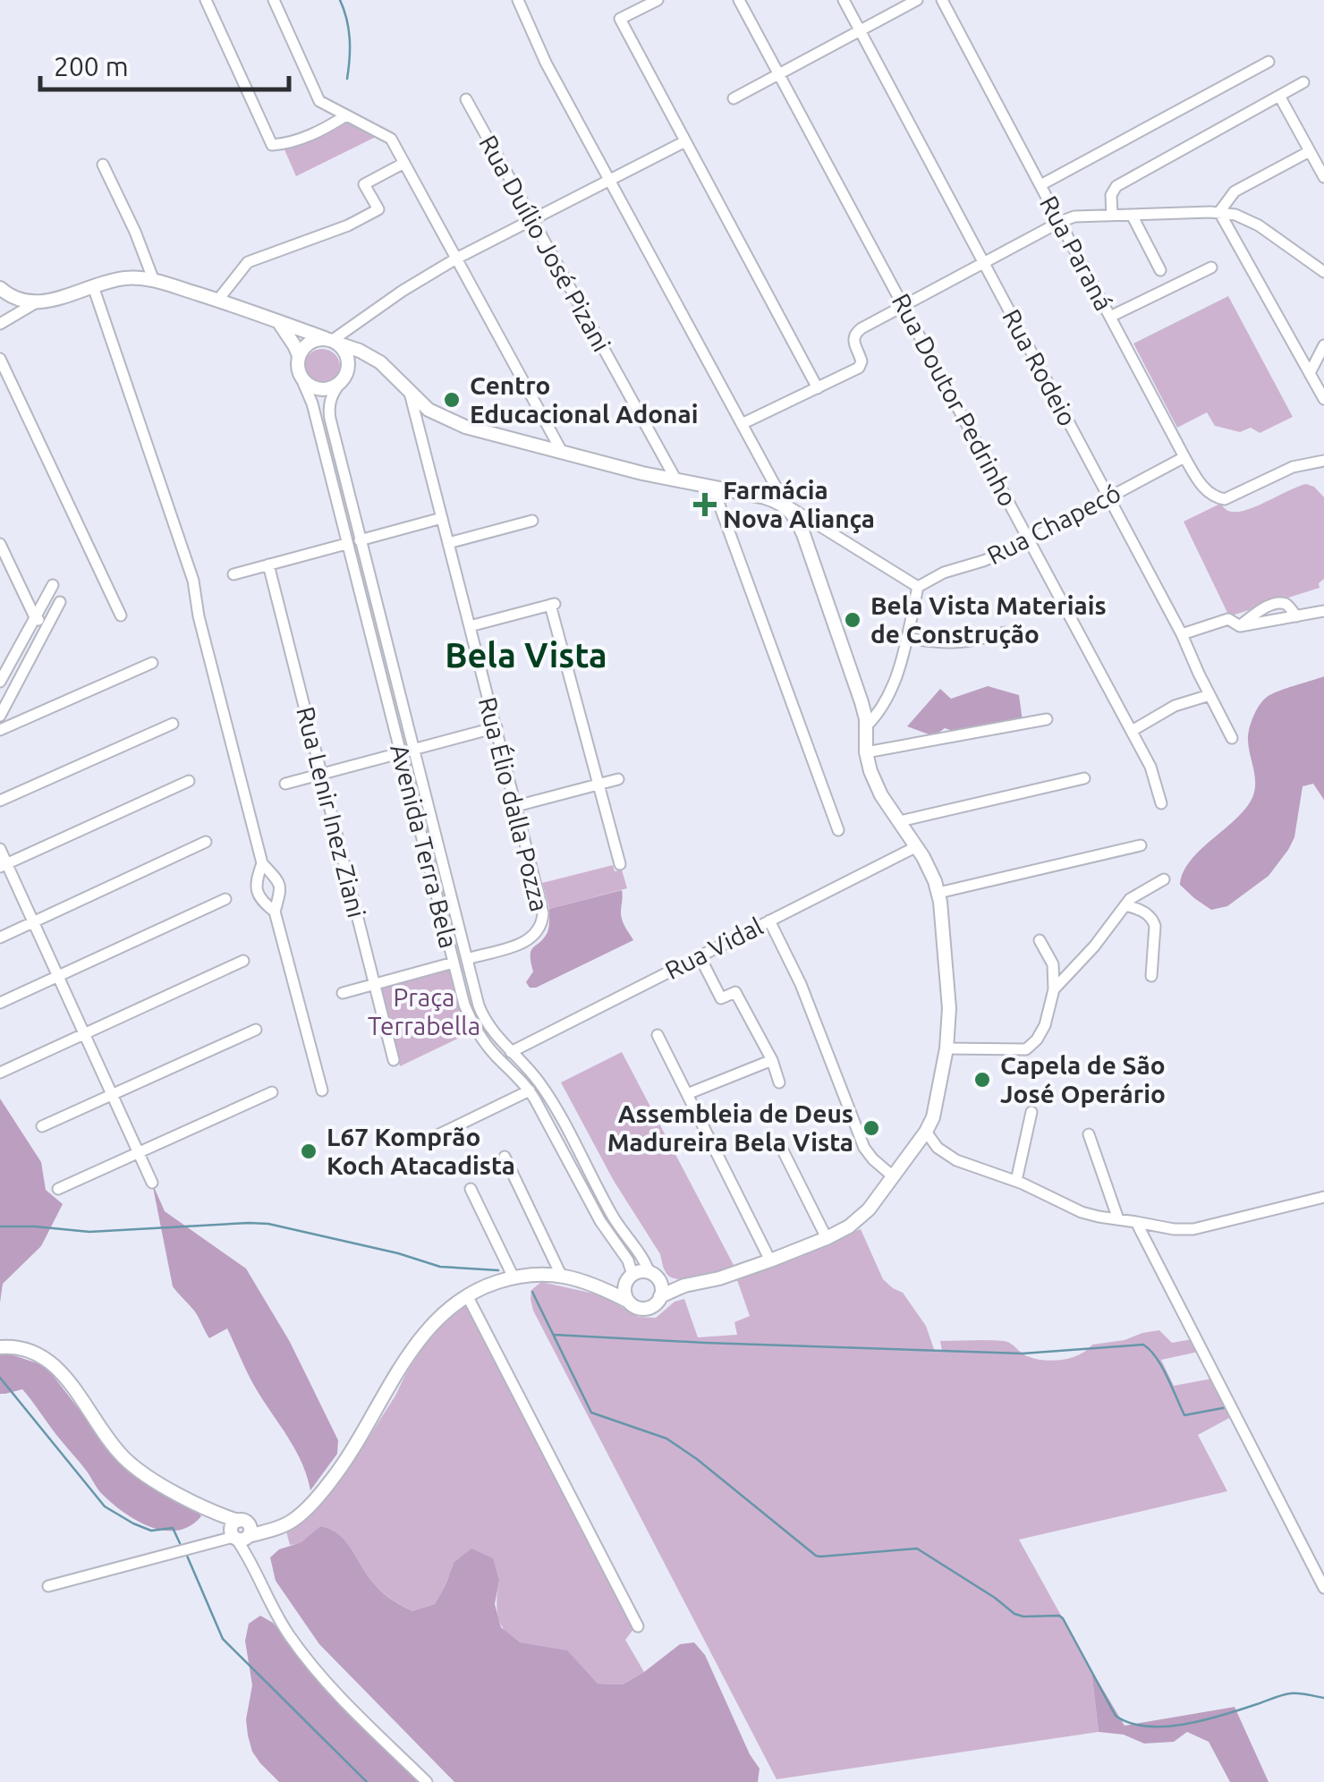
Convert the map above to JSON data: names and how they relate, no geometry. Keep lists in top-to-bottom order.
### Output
{
  "streets": {
    "street": [
      "Rua Duílio José Pizani",
      "Rua Paraná",
      "Rua Rodeio",
      "Rua Doutor Pedrinho",
      "Rua Chapecó",
      "Rua Élio dalla Pozza",
      "Rua Lenir Inez Ziani",
      "Avenida Terra Bela",
      "Rua Vidal"
    ]
  },
  "crossings": [
    ["Rua Paraná", "Rua Chapecó"],
    ["Rua Rodeio", "Rua Chapecó"],
    ["Rua Doutor Pedrinho", "Rua Chapecó"],
    ["Rua Élio dalla Pozza", "Avenida Terra Bela"],
    ["Avenida Terra Bela", "Rua Vidal"]
  ],
  "districts": ["Bela Vista"],
  "parks": ["Praça Terrabella"],
  "places": {
    "other": [
      "Centro Educacional Adonai",
      "Bela Vista Materiais de Construção",
      "Capela de São José Operário",
      "Assembleia de Deus Madureira Bela Vista",
      "L67 Komprão Koch Atacadista"
    ],
    "health": ["Farmácia Nova Aliança"]
  },
  "scale_bar": "200 m"
}
